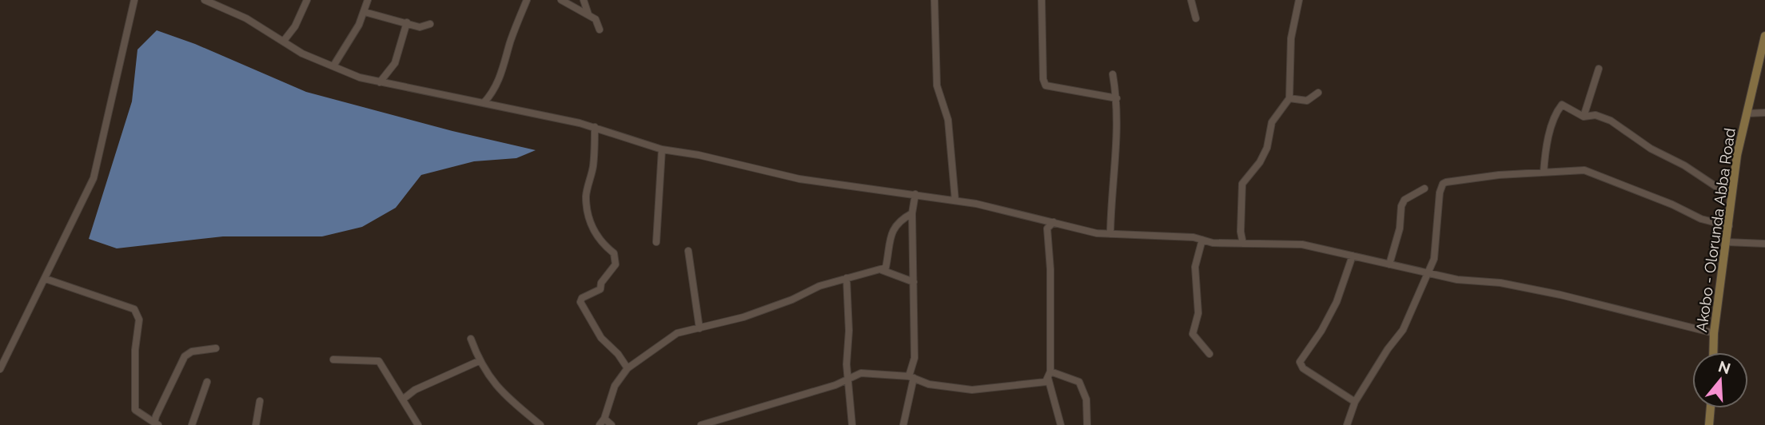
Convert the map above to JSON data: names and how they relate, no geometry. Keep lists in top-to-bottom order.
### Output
{
  "streets": {
    "main road": ["Akobo - Olorunda Abba Road"]
  },
  "north": "top"
}
